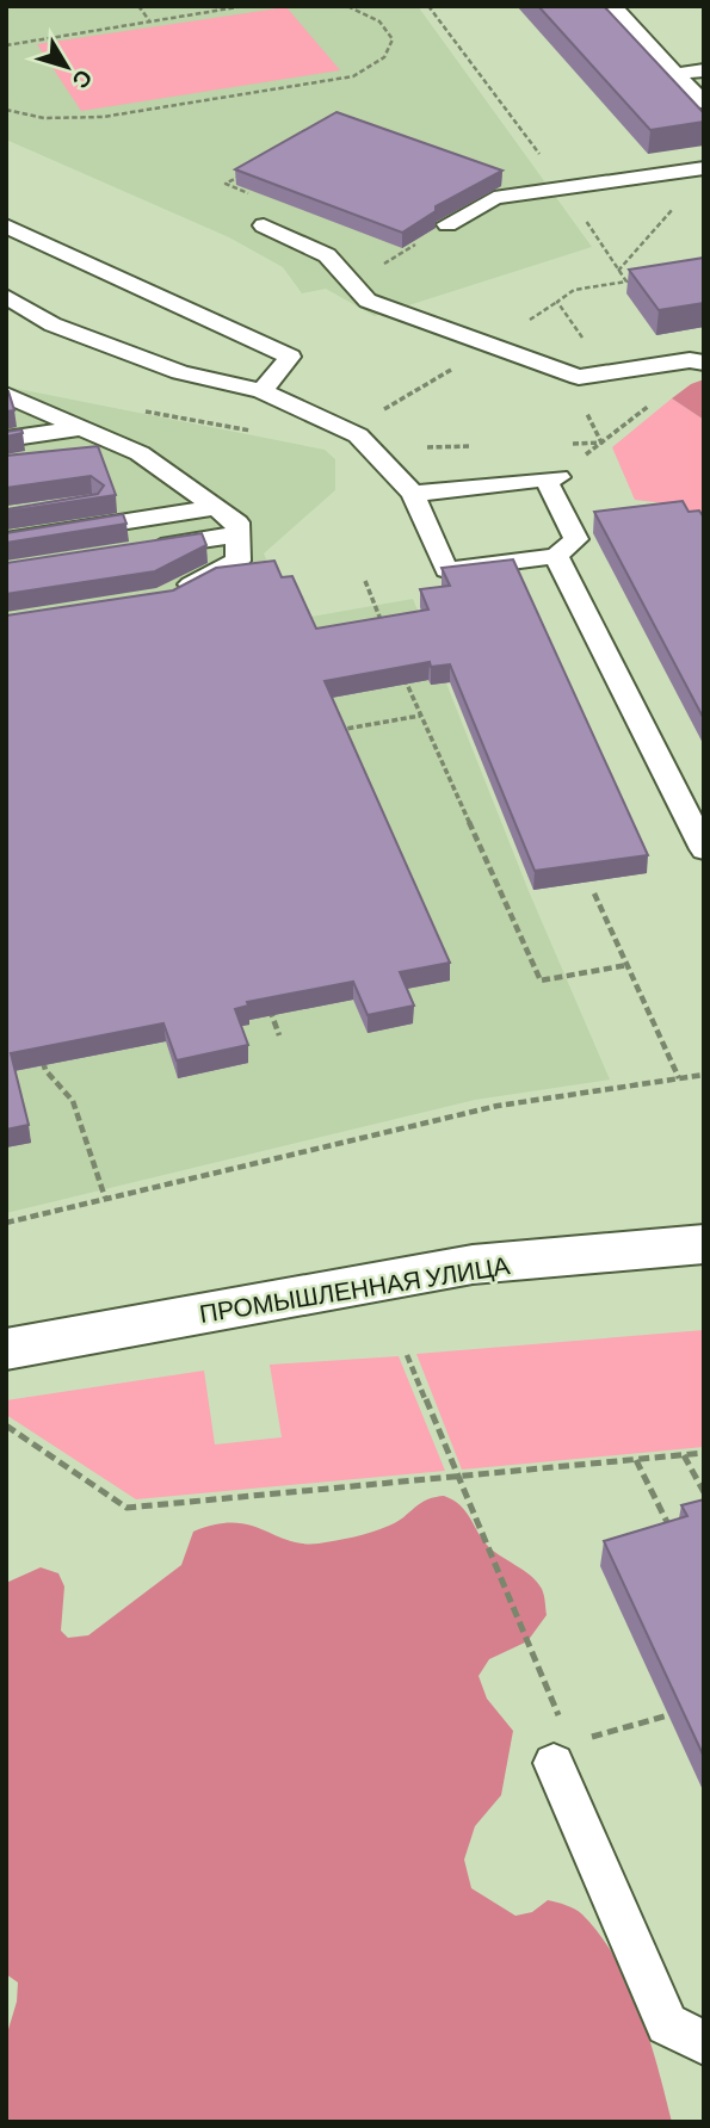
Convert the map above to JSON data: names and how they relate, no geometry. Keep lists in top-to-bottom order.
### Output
{
  "streets": {
    "street": ["ПРОМЫШЛЕННАЯ УЛИЦА"]
  },
  "north": "bottom right"
}
